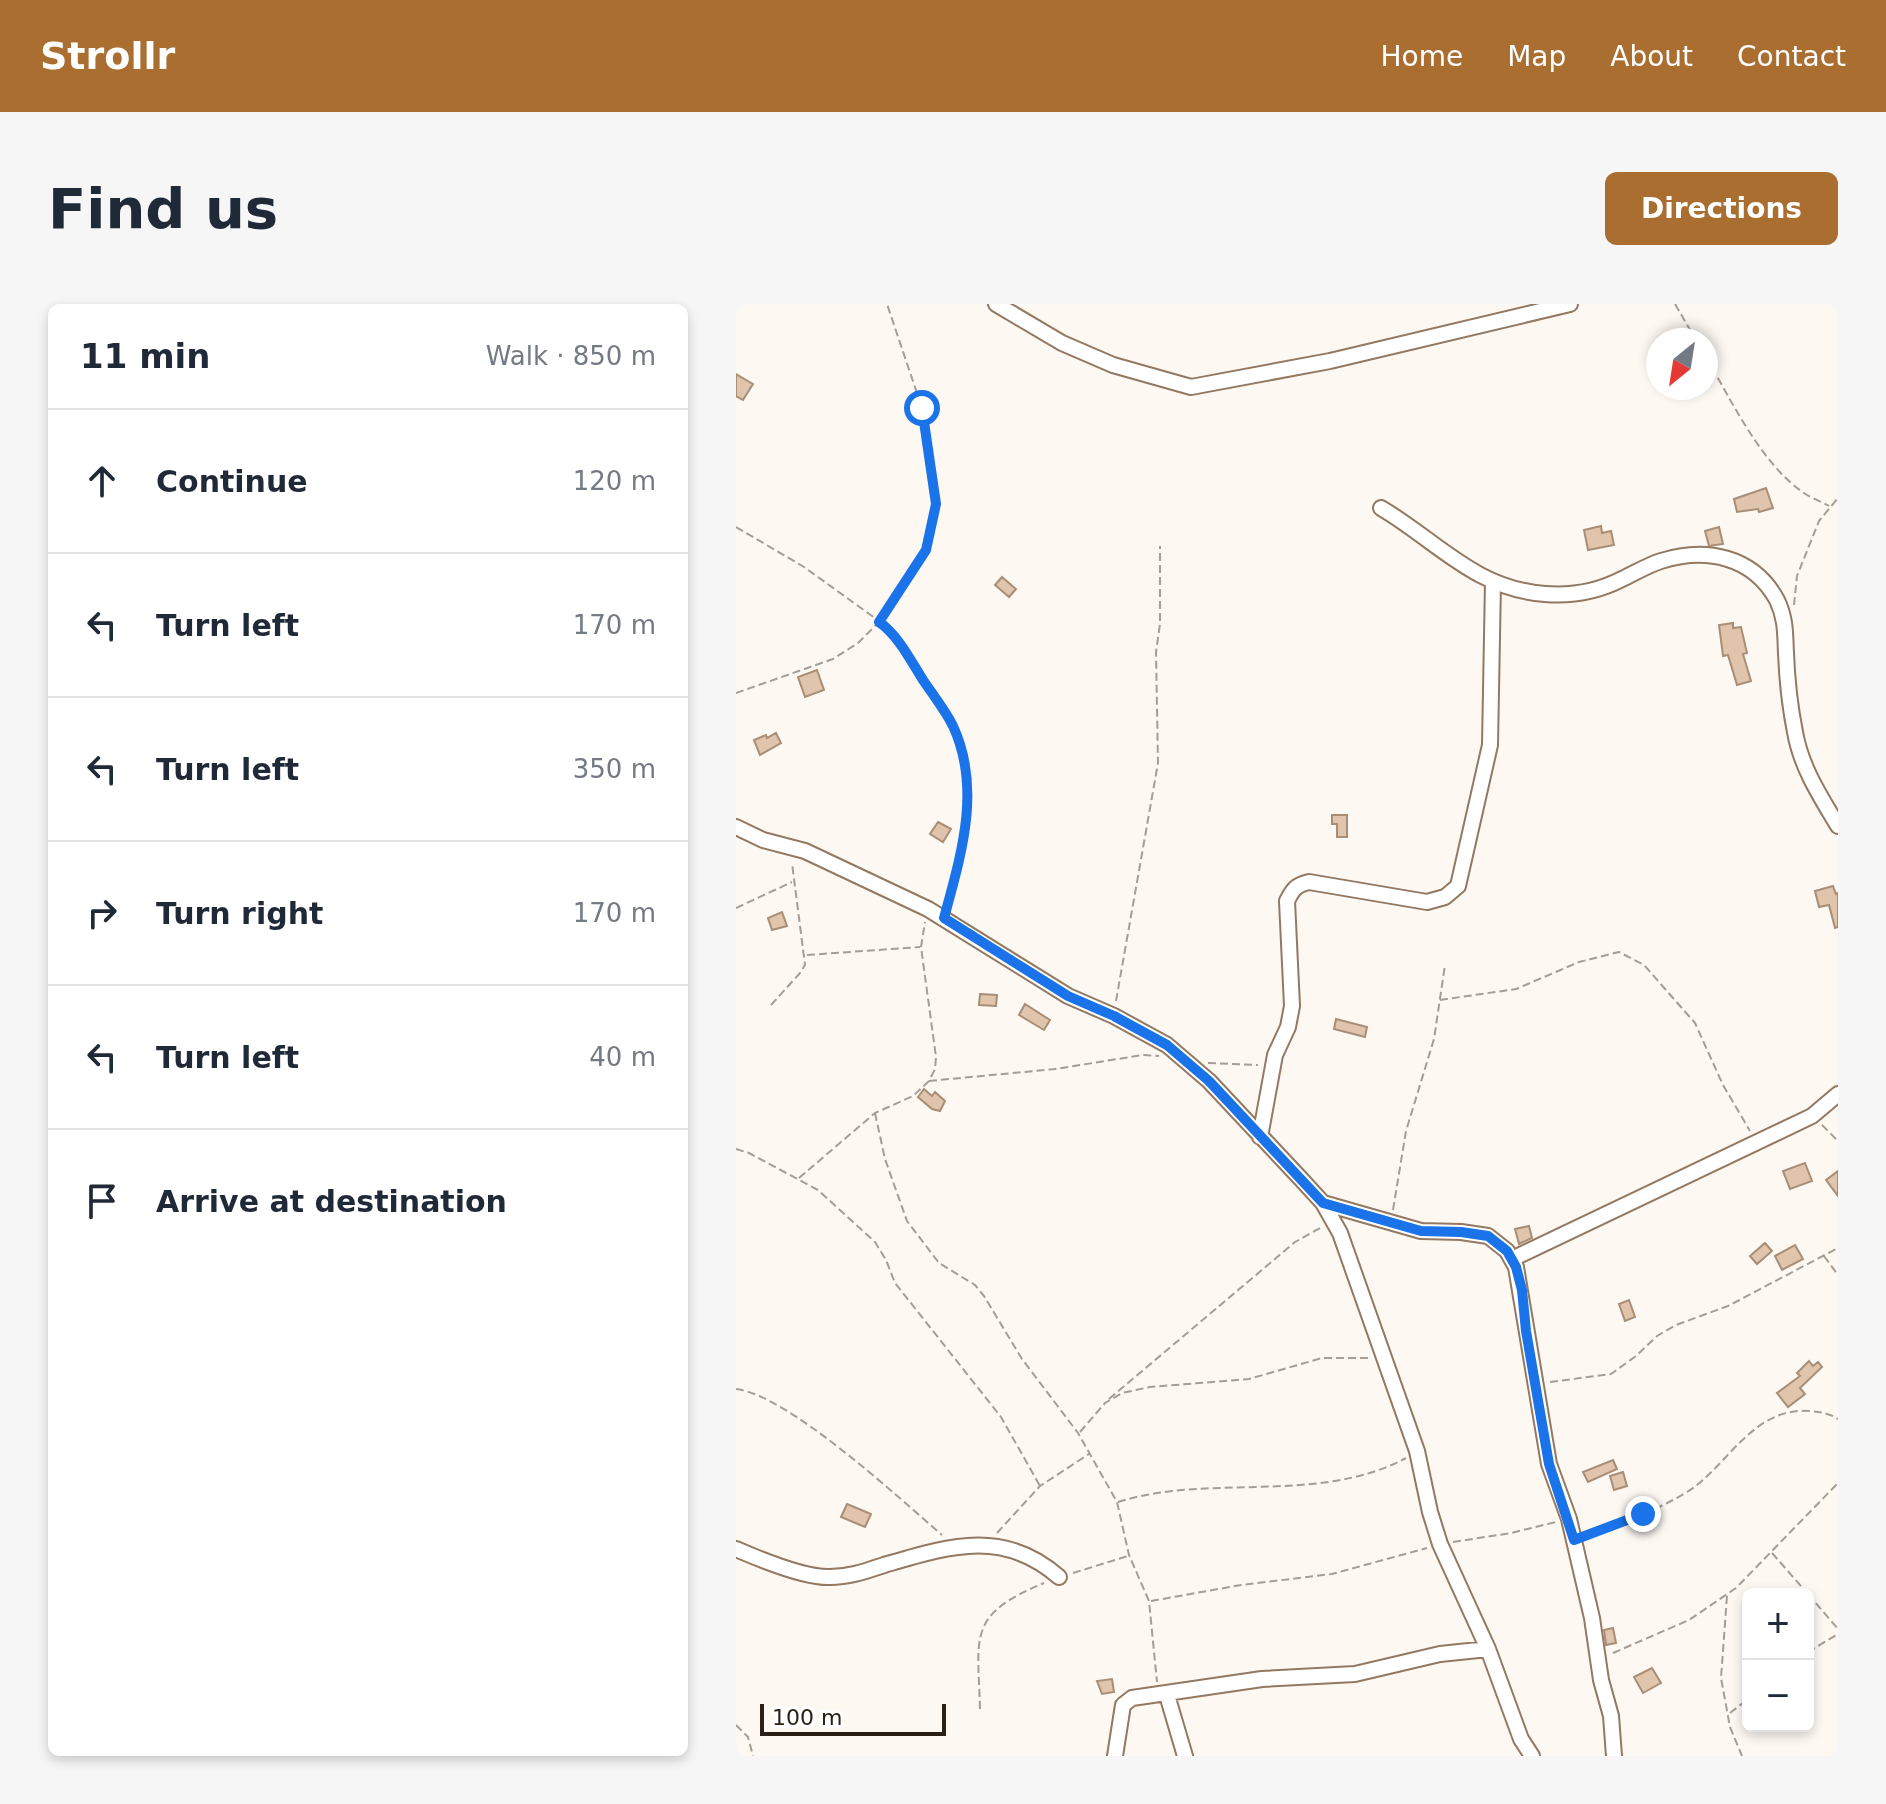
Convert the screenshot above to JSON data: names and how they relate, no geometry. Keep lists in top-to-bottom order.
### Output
{
  "scale_bar": "100 m",
  "north": "bottom left",
  "page": {
    "header": "Strollr",
    "nav": [
      "Home",
      "Map",
      "About",
      "Contact"
    ],
    "buttons": "Directions",
    "title": "Find us",
    "heading": ["11 min", "Walk · 850 m"],
    "list": [
      ["Continue", "120 m"],
      ["Turn left", "170 m"],
      ["Turn left", "350 m"],
      ["Turn right", "170 m"],
      ["Turn left", "40 m"],
      "Arrive at destination"
    ],
    "map_buttons": ["+", "−"],
    "scale": "100 m"
  }
}
